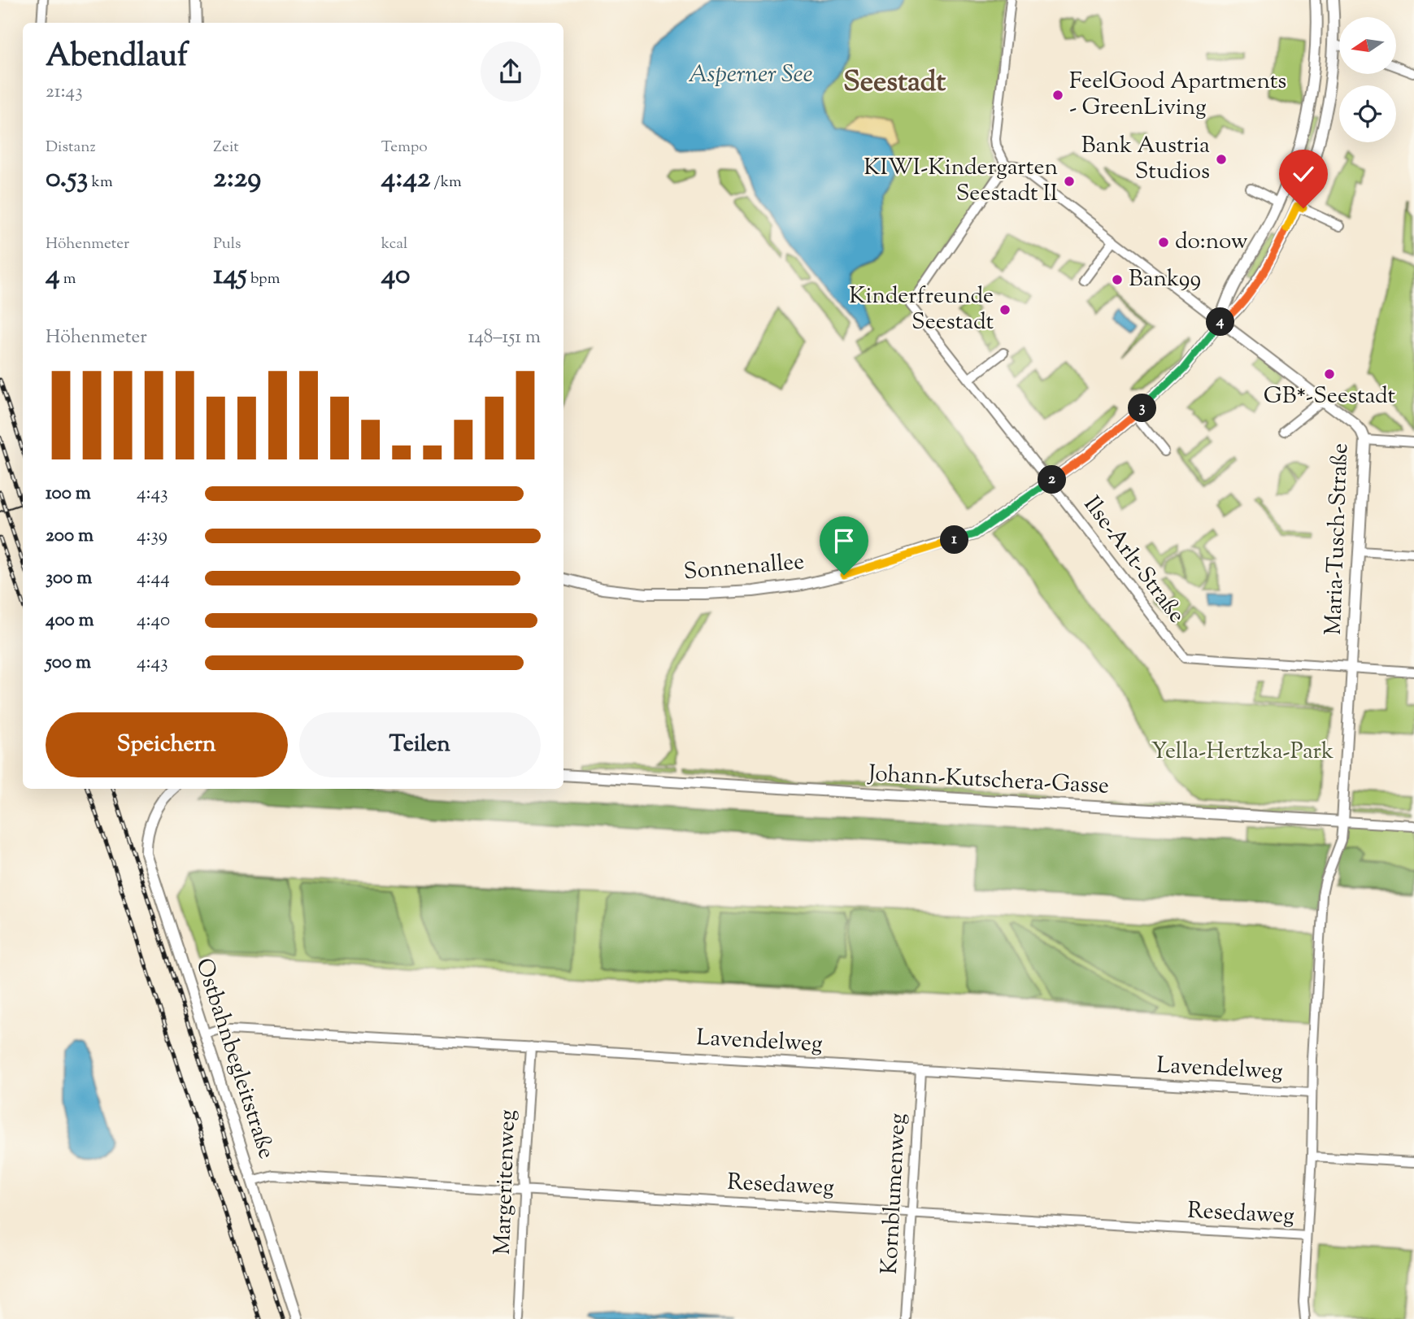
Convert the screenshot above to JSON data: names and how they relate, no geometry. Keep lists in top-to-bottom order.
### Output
{
  "streets": {
    "street": [
      "Maria-Tusch-Straße",
      "Ilse-Arlt-Straße",
      "Sonnenallee",
      "Johann-Kutschera-Gasse",
      "Lavendelweg",
      "Ostbahnbegleitstraße",
      "Margeritenweg",
      "Resedaweg",
      "Kornblumenweg"
    ]
  },
  "crossings": [
    ["Maria-Tusch-Straße", "Ilse-Arlt-Straße"],
    ["Maria-Tusch-Straße", "Sonnenallee"],
    ["Maria-Tusch-Straße", "Johann-Kutschera-Gasse"],
    ["Ilse-Arlt-Straße", "Sonnenallee"],
    ["Lavendelweg", "Ostbahnbegleitstraße"],
    ["Lavendelweg", "Margeritenweg"],
    ["Lavendelweg", "Kornblumenweg"],
    ["Ostbahnbegleitstraße", "Resedaweg"],
    ["Margeritenweg", "Resedaweg"],
    ["Resedaweg", "Kornblumenweg"]
  ],
  "districts": ["Seestadt"],
  "water": ["Asperner See"],
  "parks": ["Yella-Hertzka-Park"],
  "places": [
    "FeelGood Apartments - GreenLiving",
    "Bank Austria Studios",
    "KIWI-Kindergarten Seestadt II",
    "do:now",
    "Bank99",
    "Kinderfreunde Seestadt",
    "GB*-Seestadt"
  ],
  "north": "left",
  "page": {
    "heading": ["Abendlauf", "21:43"],
    "stats": [
      ["Distanz", "0.53 km"],
      ["Zeit", "2:29"],
      ["Tempo", "4:42 /km"],
      ["Höhenmeter", "4 m"],
      ["Puls", "145 bpm"],
      ["kcal", "40"]
    ],
    "pins": [
      "4",
      "3",
      "2",
      "1"
    ],
    "chart": ["Höhenmeter", "148–151 m"],
    "list": [
      {
        "name": "100 m",
        "note": "4:43"
      },
      {
        "name": "200 m",
        "note": "4:39"
      },
      {
        "name": "300 m",
        "note": "4:44"
      },
      {
        "name": "400 m",
        "note": "4:40"
      },
      {
        "name": "500 m",
        "note": "4:43"
      }
    ],
    "buttons": ["Speichern", "Teilen"]
  }
}
